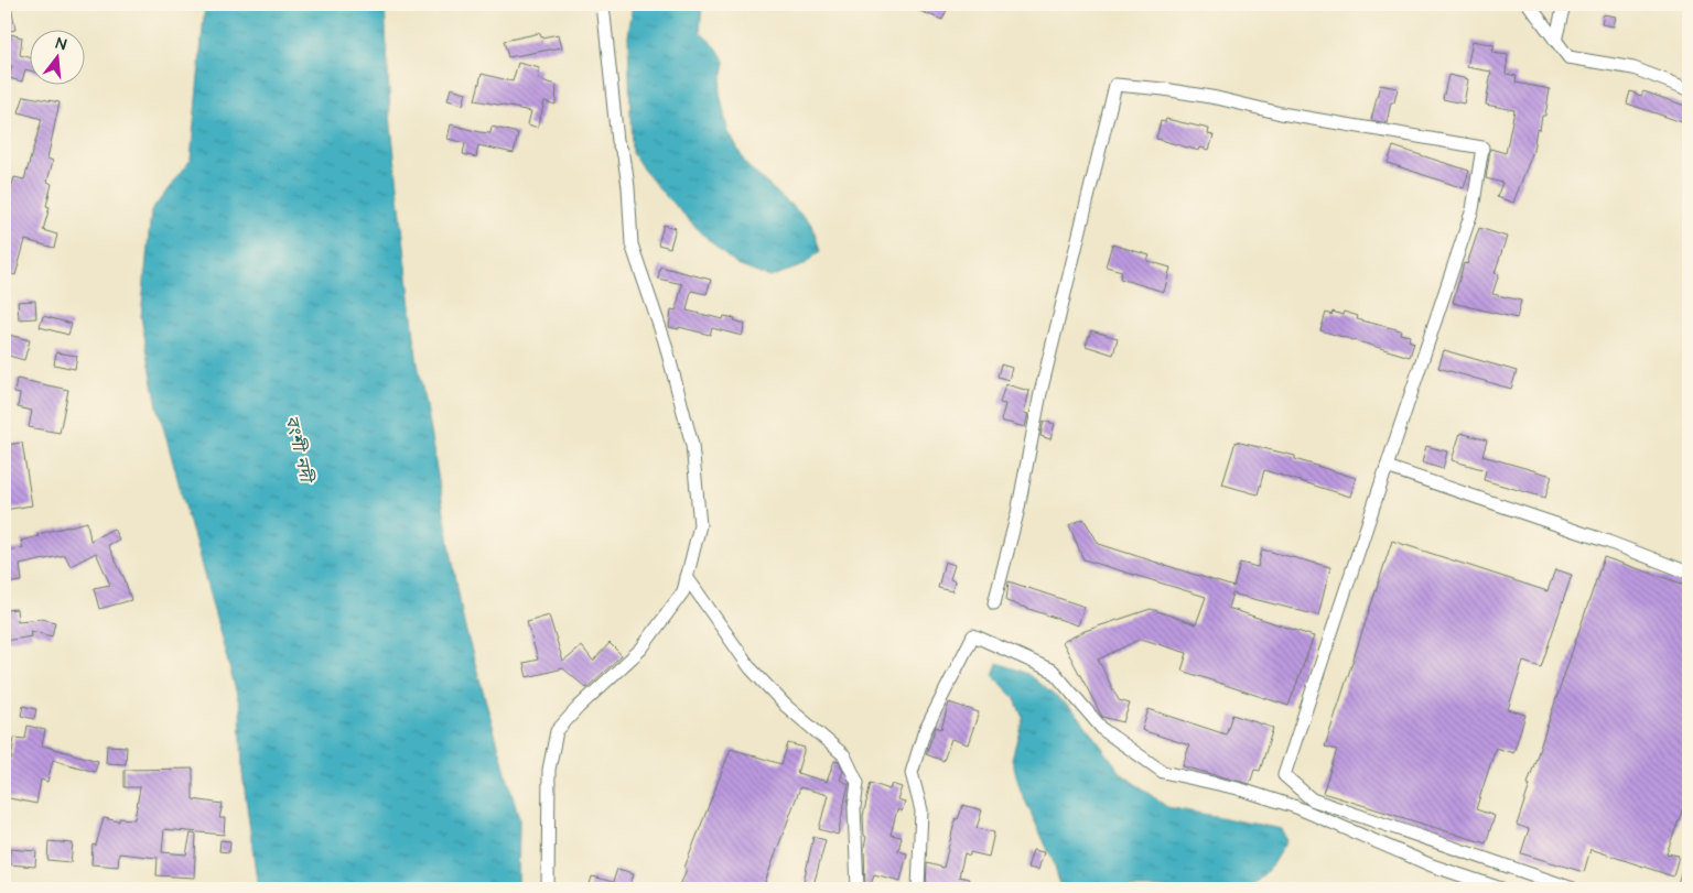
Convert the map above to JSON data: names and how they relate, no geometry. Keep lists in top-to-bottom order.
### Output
{
  "water": ["বংশী নদী"],
  "north": "top"
}
